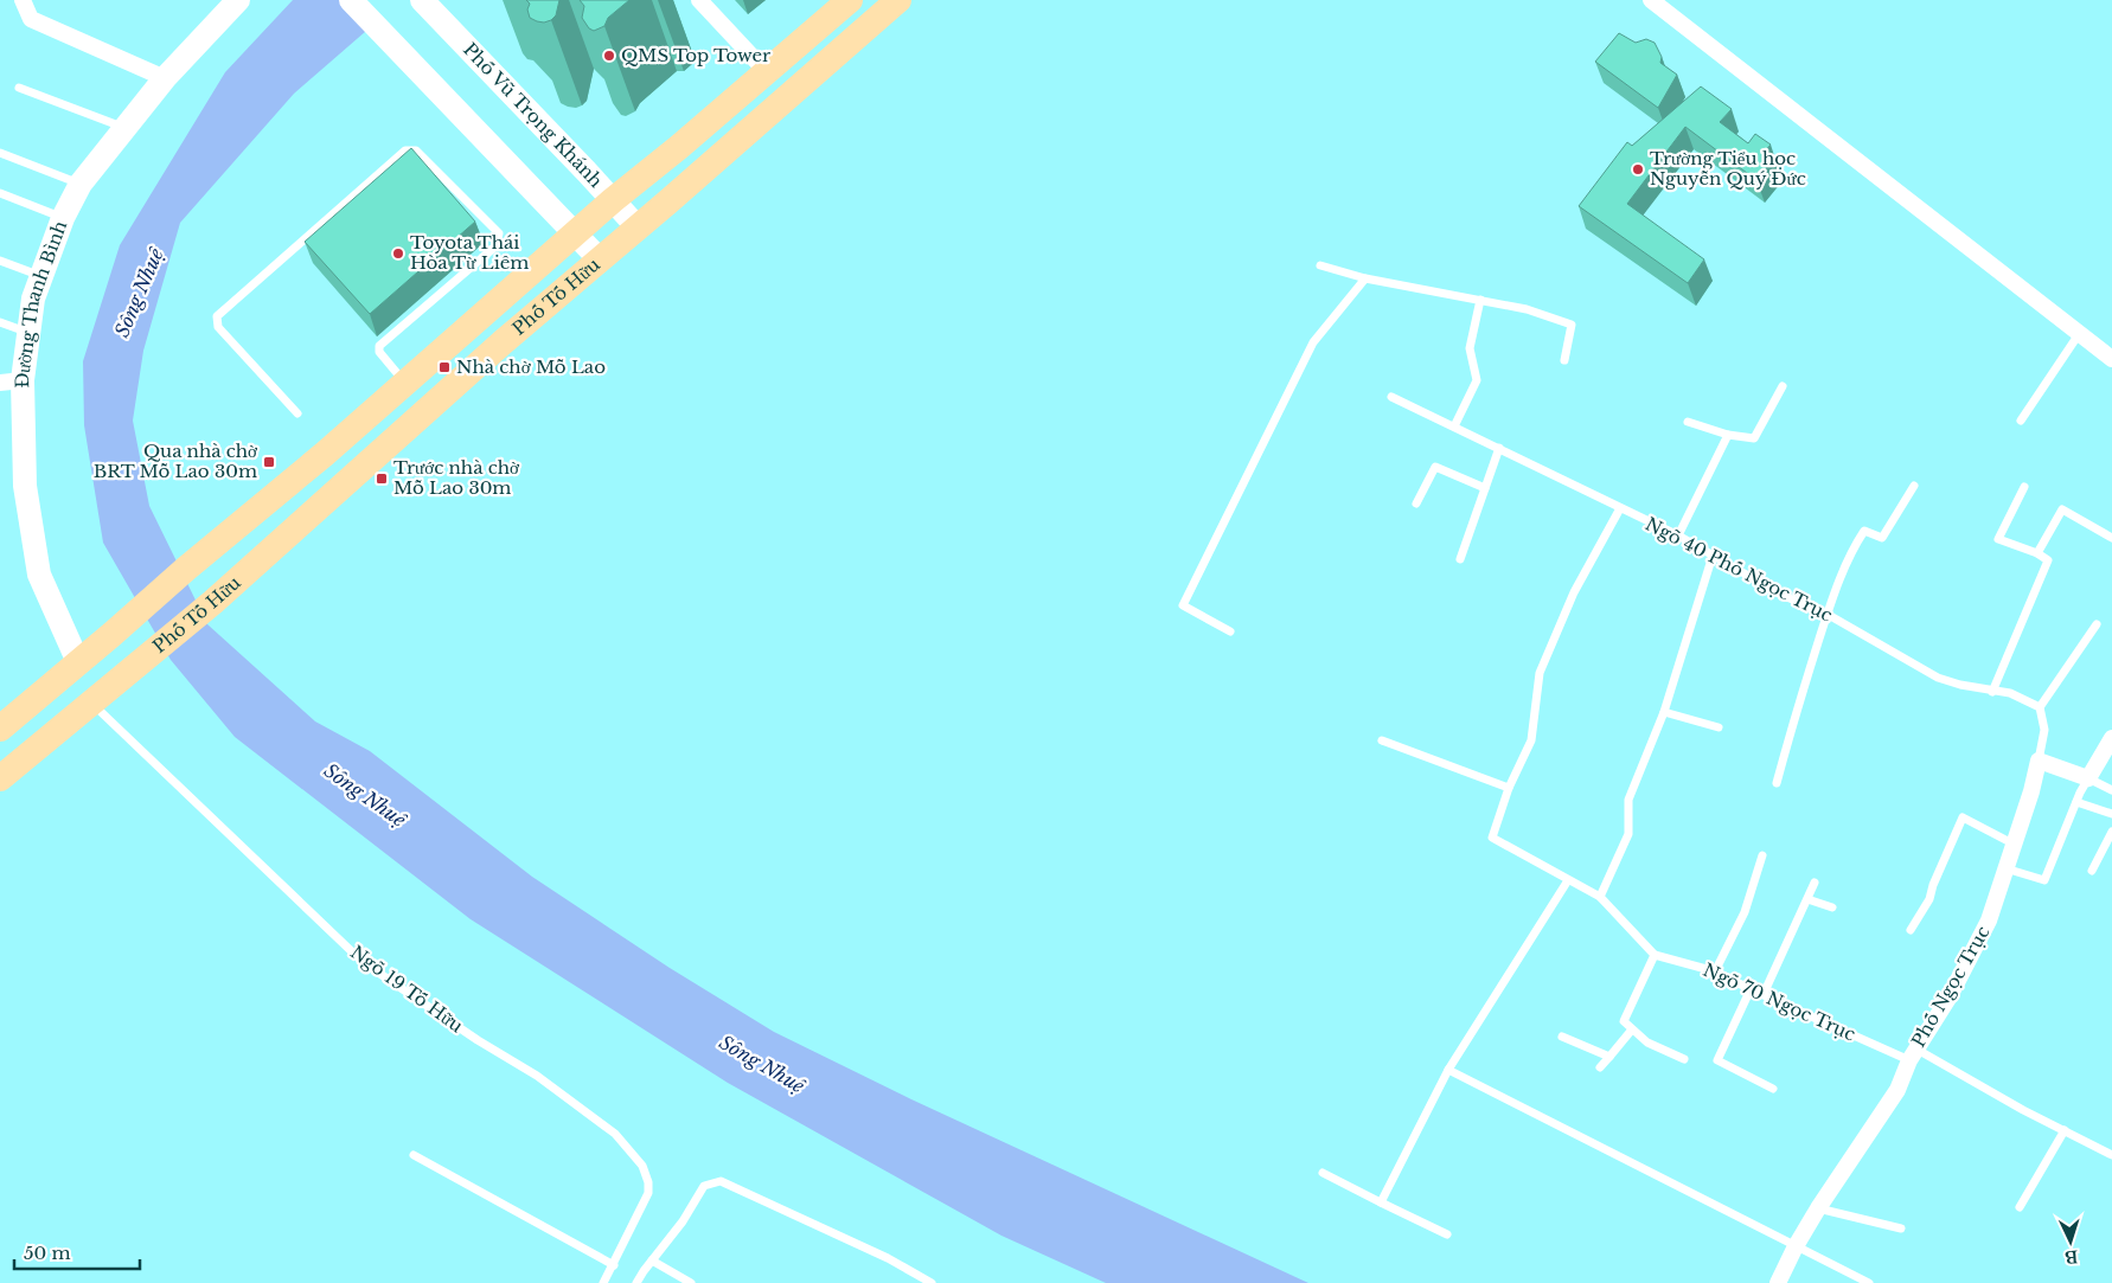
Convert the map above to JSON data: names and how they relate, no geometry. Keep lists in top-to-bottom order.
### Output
{
  "streets": {
    "main road": ["Phố Tố Hữu"],
    "street": ["Phố Vũ Trọng Khánh", "Đường Thanh Bình", "Phố Ngọc Trục"],
    "lane": ["Ngõ 40 Phố Ngọc Trục", "Ngõ 19 Tố Hữu", "Ngõ 70 Ngọc Trục"]
  },
  "crossings": [
    ["Phố Vũ Trọng Khánh", "Phố Tố Hữu"],
    ["Phố Tố Hữu", "Đường Thanh Bình"],
    ["Phố Tố Hữu", "Ngõ 19 Tố Hữu"],
    ["Phố Ngọc Trục", "Ngõ 70 Ngọc Trục"]
  ],
  "water": ["Sông Nhuệ"],
  "places": {
    "other": ["QMS Top Tower", "Trường Tiểu học Nguyễn Quý Đức", "Toyota Thái Hòa Từ Liêm"],
    "transit": ["Nhà chờ Mỗ Lao", "Qua nhà chờ BRT Mỗ Lao 30m", "Trước nhà chờ Mỗ Lao 30m"]
  },
  "scale_bar": "50 m",
  "north": "bottom"
}
